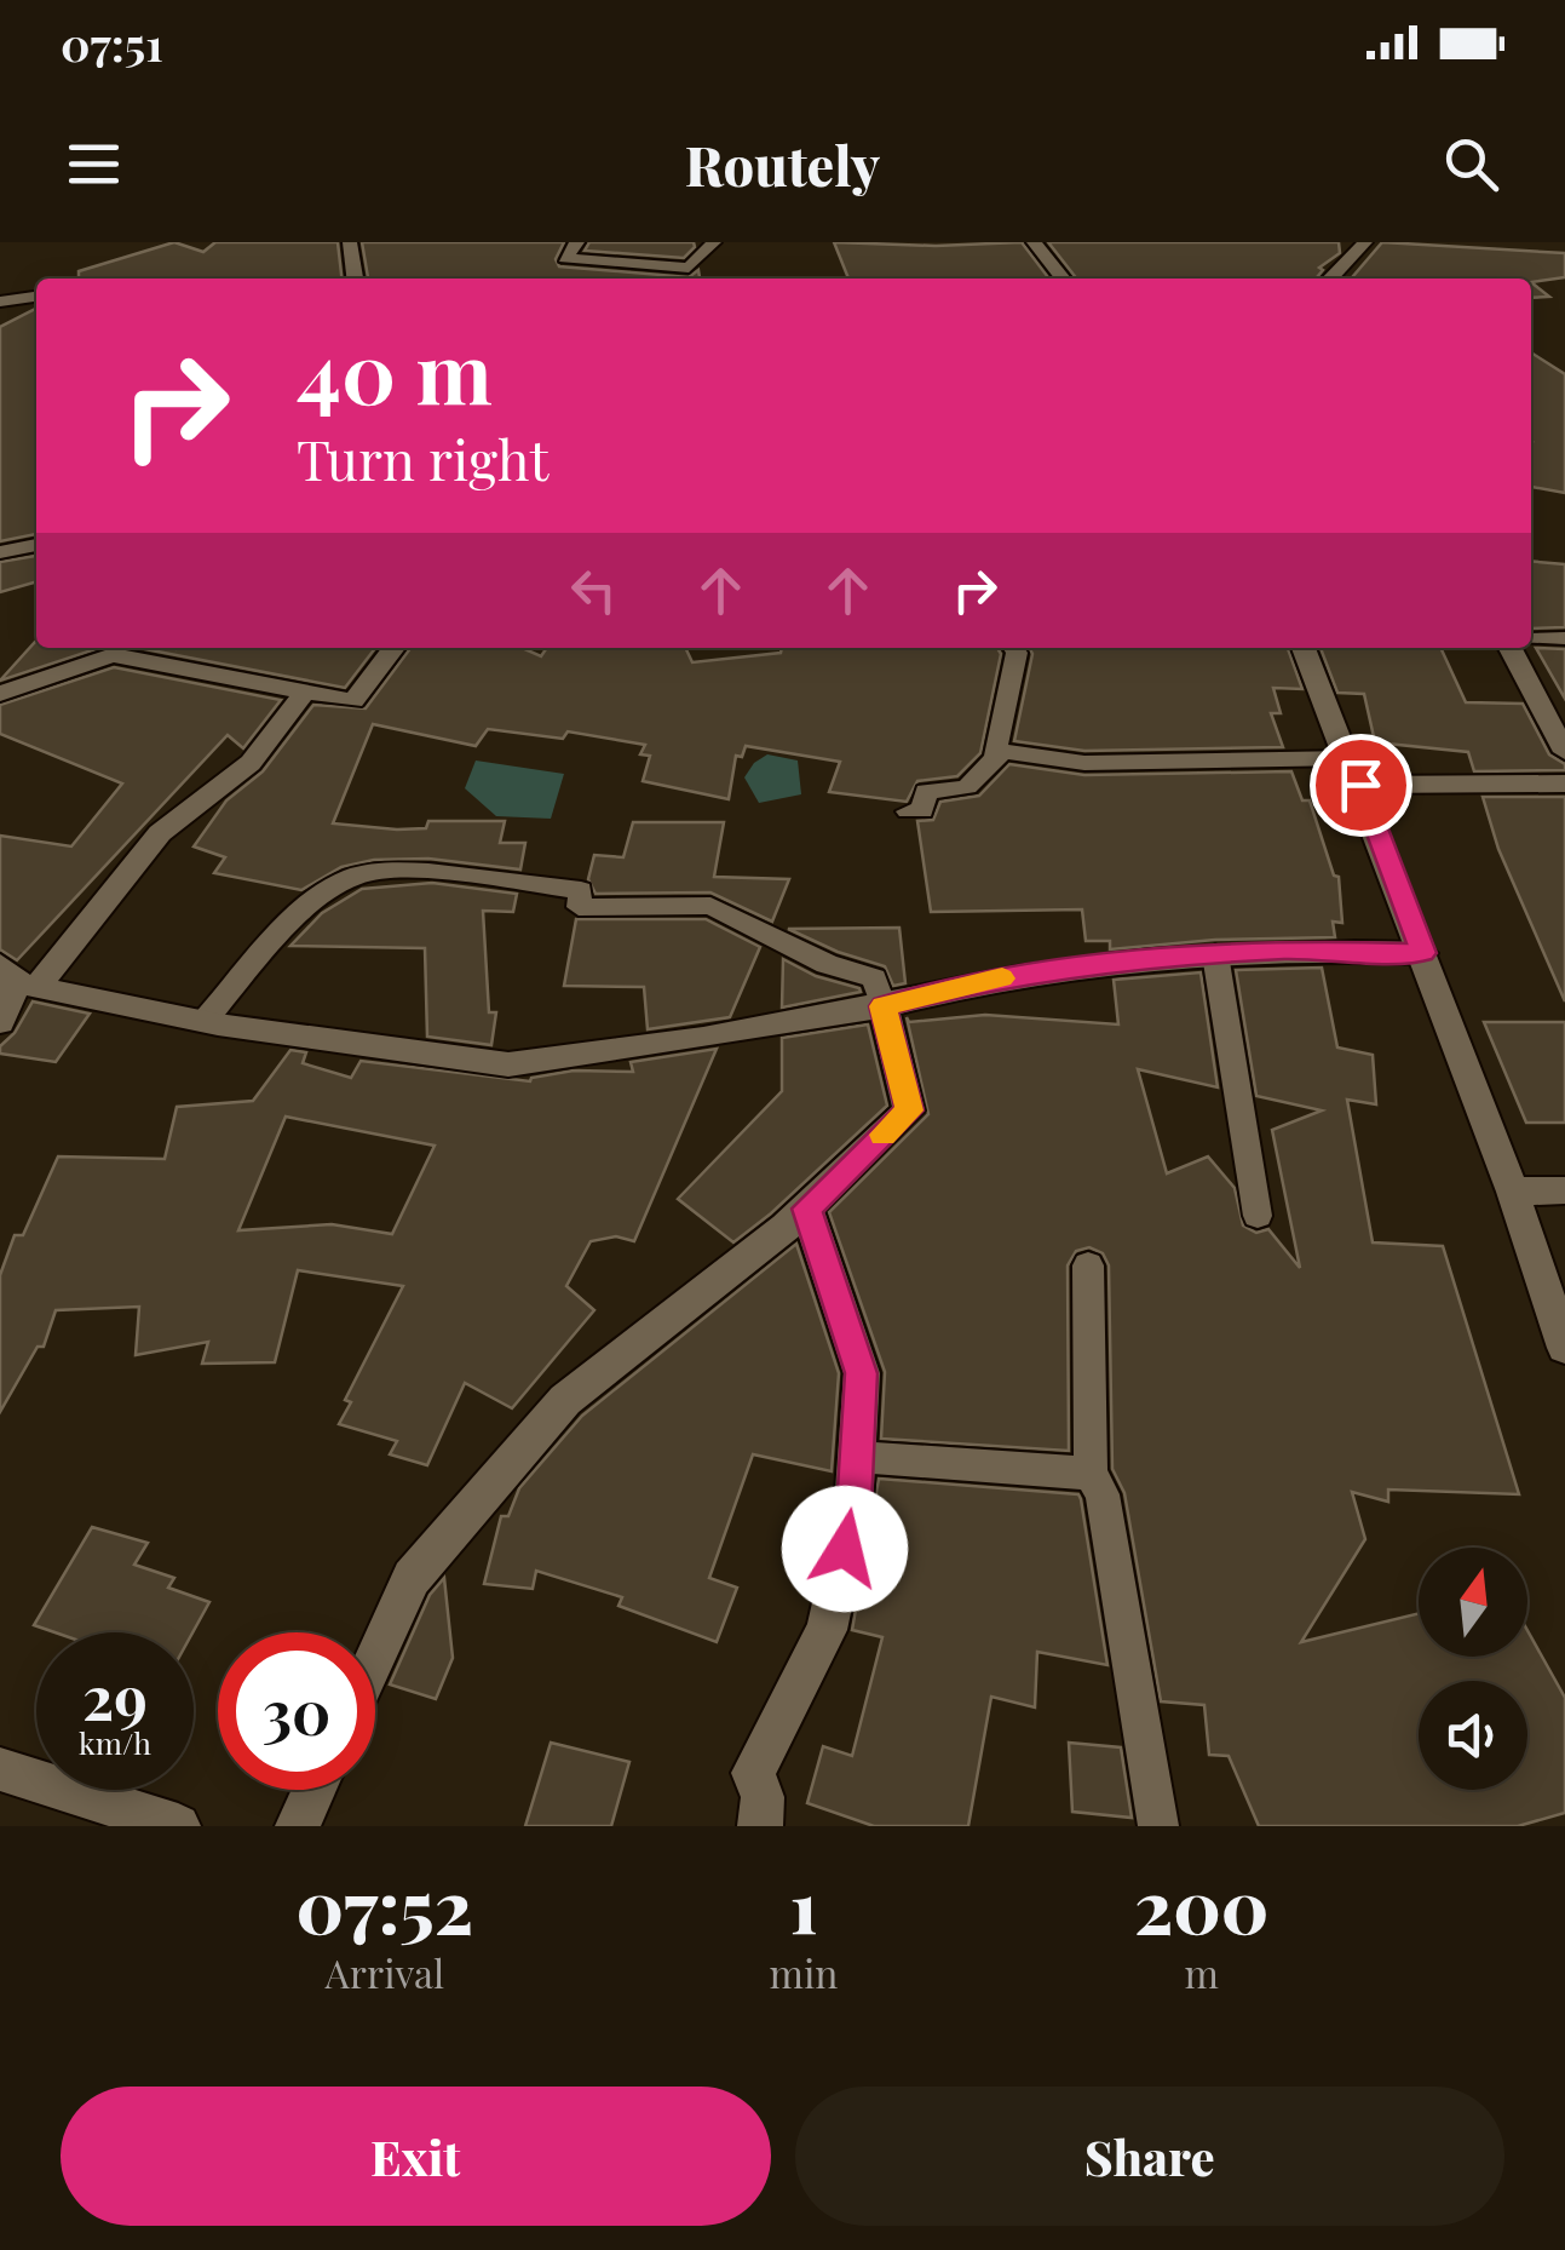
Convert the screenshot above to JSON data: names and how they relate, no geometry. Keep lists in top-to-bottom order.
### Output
{
  "north": "top",
  "page": {
    "status": "07:51",
    "header": "Routely",
    "turn": ["40 m", "Turn right"],
    "speed": "29 km/h",
    "limit": "30",
    "eta": [
      "07:52",
      "Arrival",
      "1",
      "min",
      "200",
      "m"
    ],
    "buttons": ["Exit", "Share"]
  }
}
